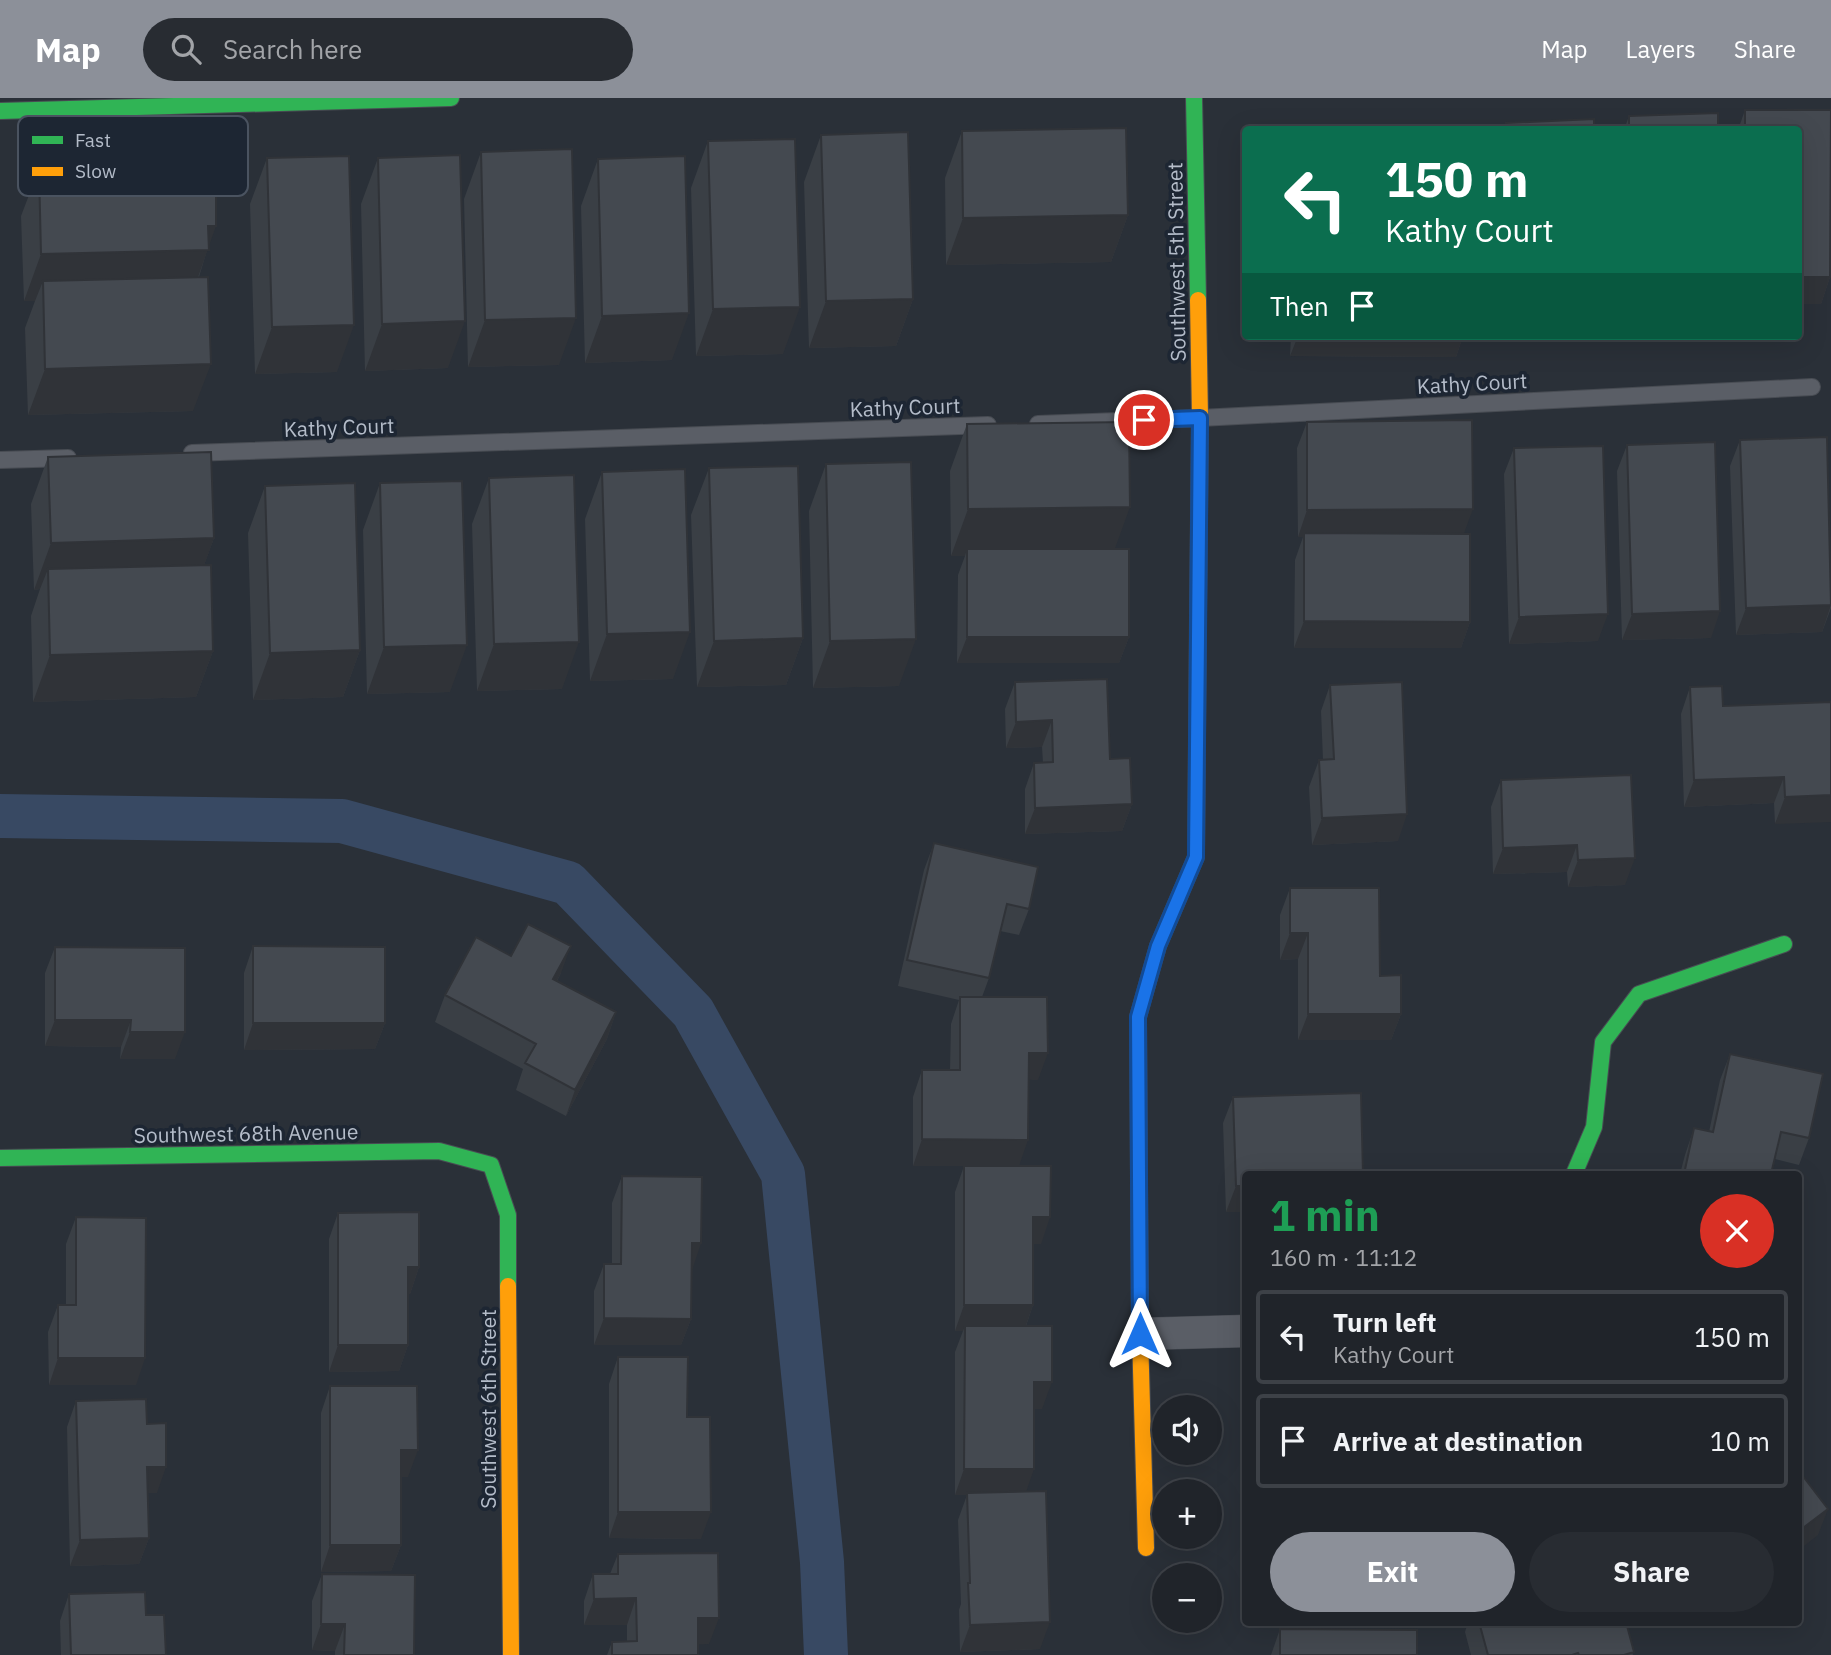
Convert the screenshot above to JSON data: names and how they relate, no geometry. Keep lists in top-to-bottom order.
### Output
{
  "streets": {
    "street": ["Southwest 5th Street", "Southwest 68th Avenue", "Southwest 6th Street"],
    "lane": ["Kathy Court"]
  },
  "crossings": [
    ["Southwest 5th Street", "Kathy Court"],
    ["Southwest 68th Avenue", "Southwest 6th Street"]
  ],
  "legend": ["Fast", "Slow"],
  "page": {
    "header": "Map",
    "search": "Search here",
    "nav": ["Map", "Layers", "Share"],
    "turn": ["150 m", "Kathy Court"],
    "then": "Then",
    "heading": ["1 min", "160 m · 11:12"],
    "list": [
      {
        "name": "Turn left",
        "note": "Kathy Court",
        "value": "150 m"
      },
      {
        "name": "Arrive at destination",
        "value": "10 m"
      }
    ],
    "map_buttons": ["+", "−"],
    "buttons": ["Exit", "Share"]
  }
}
